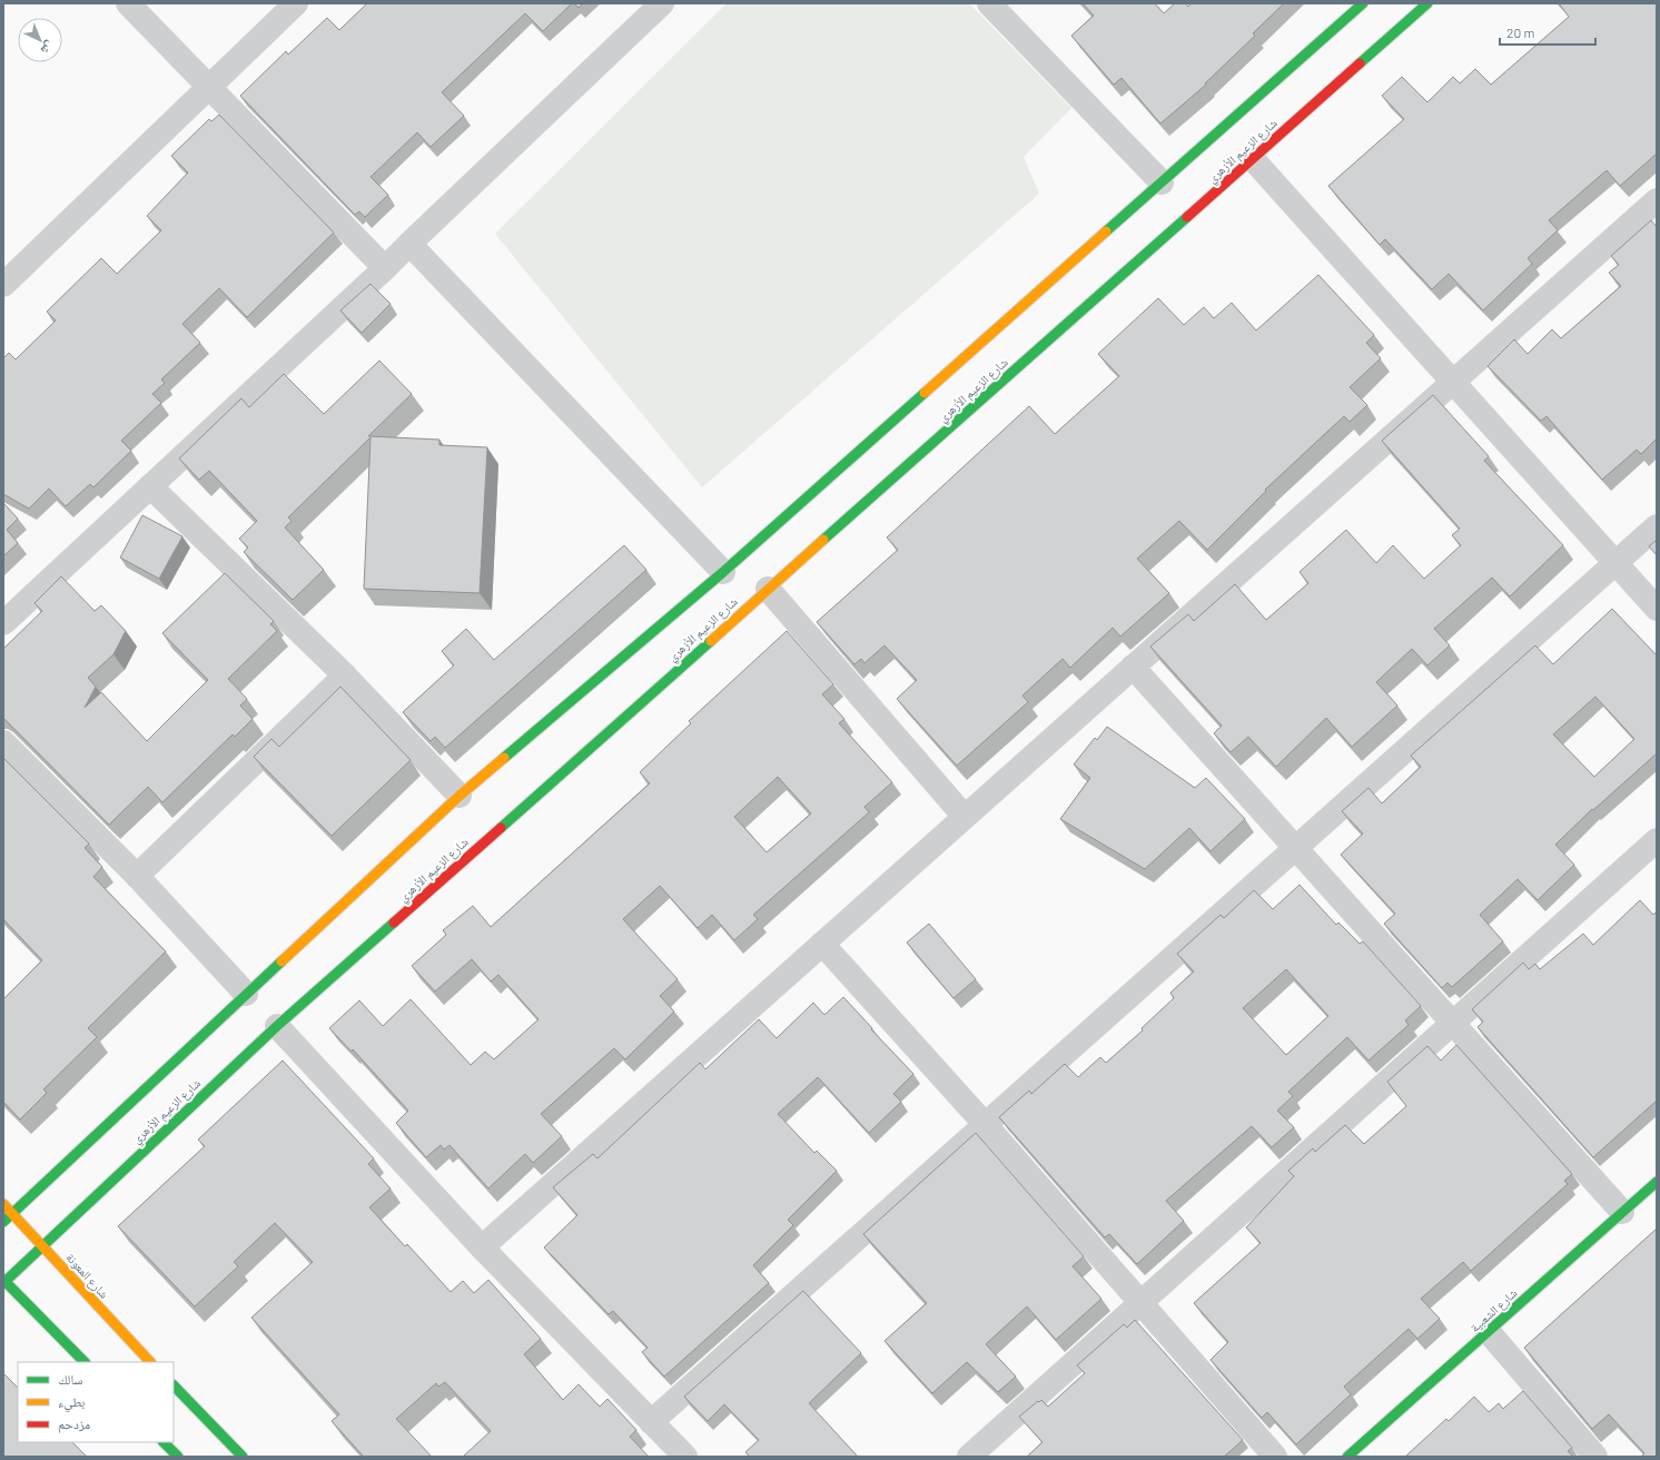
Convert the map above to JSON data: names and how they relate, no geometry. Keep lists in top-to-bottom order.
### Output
{
  "streets": {
    "main road": ["شارع الزعيم الأزهري", "شارع المعونة", "شارع الشعبية"]
  },
  "crossings": [
    ["شارع الزعيم الأزهري", "شارع المعونة"]
  ],
  "legend": ["سالك", "بطيء", "مزدحم"],
  "scale_bar": "20 m",
  "north": "bottom right"
}
